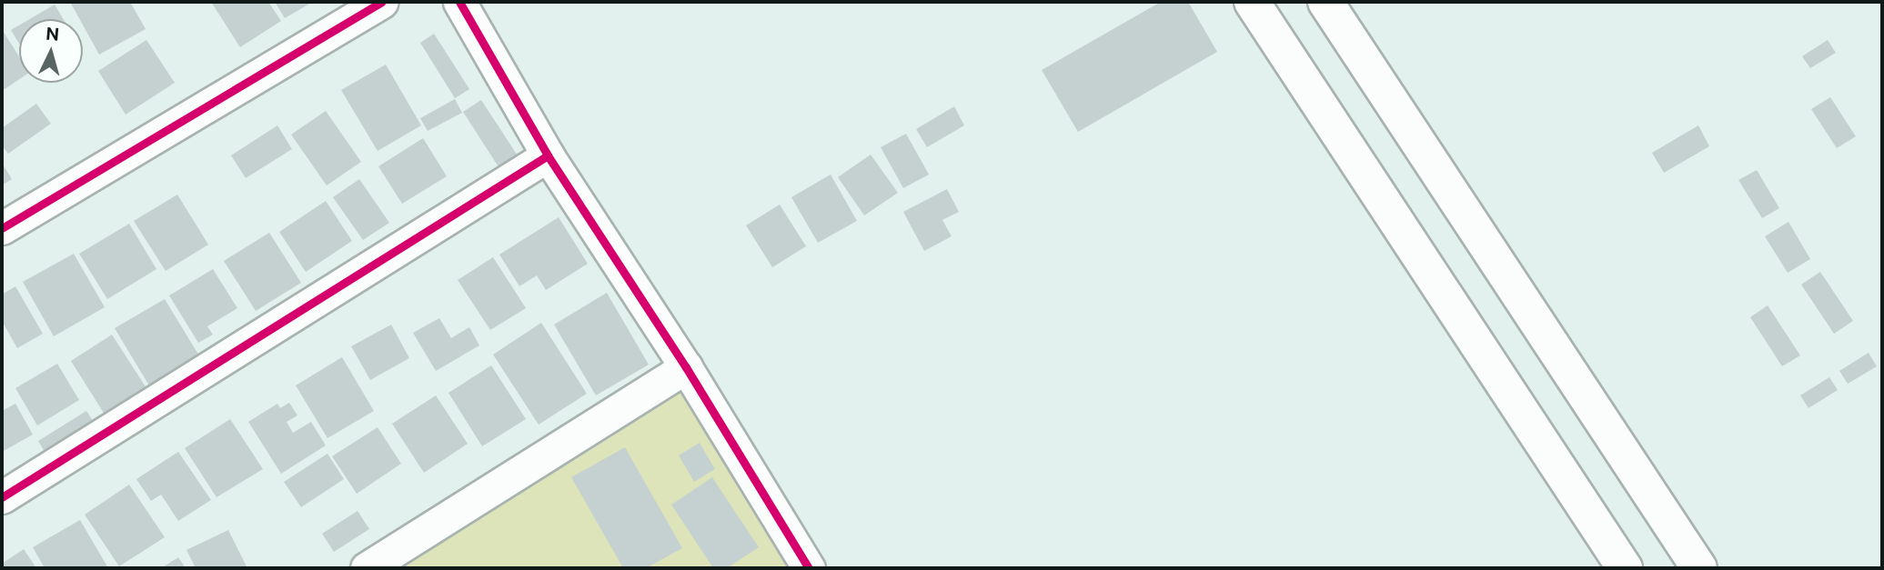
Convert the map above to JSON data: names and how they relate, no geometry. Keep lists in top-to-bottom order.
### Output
{
  "north": "top"
}
